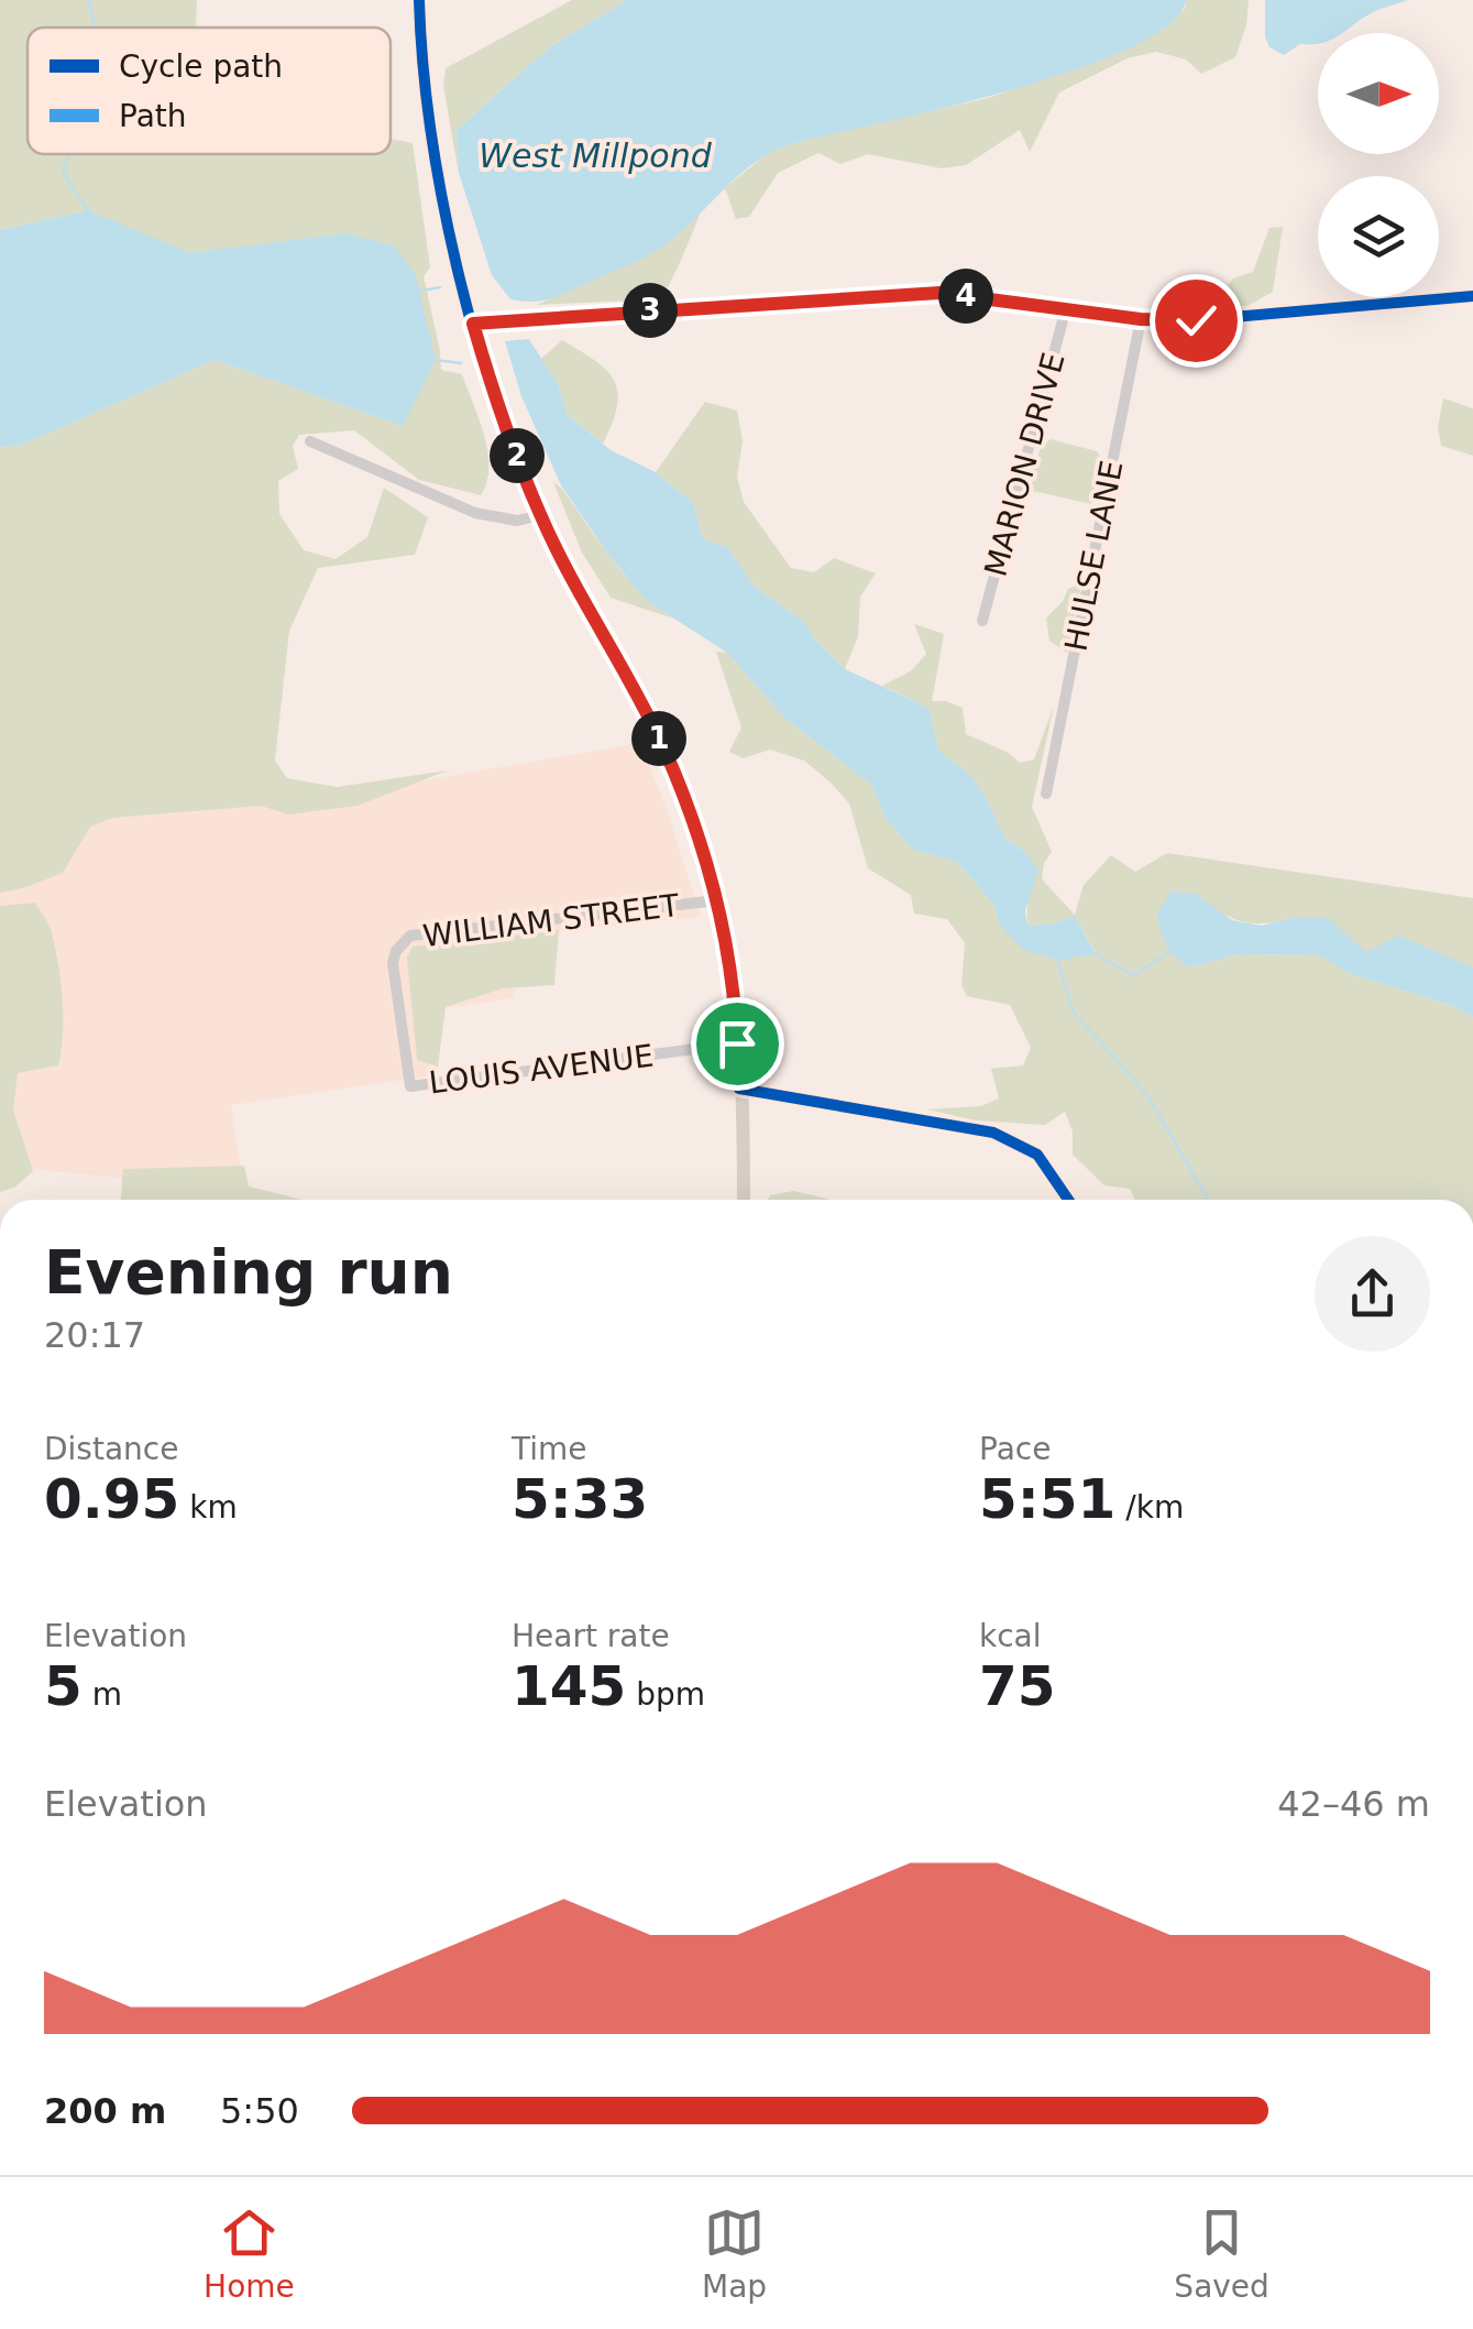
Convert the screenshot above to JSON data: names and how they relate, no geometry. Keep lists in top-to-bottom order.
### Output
{
  "streets": {
    "street": [
      "MARION DRIVE",
      "HULSE LANE",
      "WILLIAM STREET",
      "LOUIS AVENUE"
    ]
  },
  "crossings": [
    ["WILLIAM STREET", "LOUIS AVENUE"]
  ],
  "water": ["West Millpond"],
  "legend": ["Cycle path", "Path"],
  "north": "right",
  "page": {
    "pins": [
      "4",
      "3",
      "2",
      "1"
    ],
    "heading": ["Evening run", "20:17"],
    "stats": [
      ["Distance", "0.95 km"],
      ["Time", "5:33"],
      ["Pace", "5:51 /km"],
      ["Elevation", "5 m"],
      ["Heart rate", "145 bpm"],
      ["kcal", "75"]
    ],
    "chart": ["Elevation", "42–46 m"],
    "list": [
      {
        "name": "200 m",
        "note": "5:50"
      }
    ],
    "tabs": ["Home", "Map", "Saved"]
  }
}
